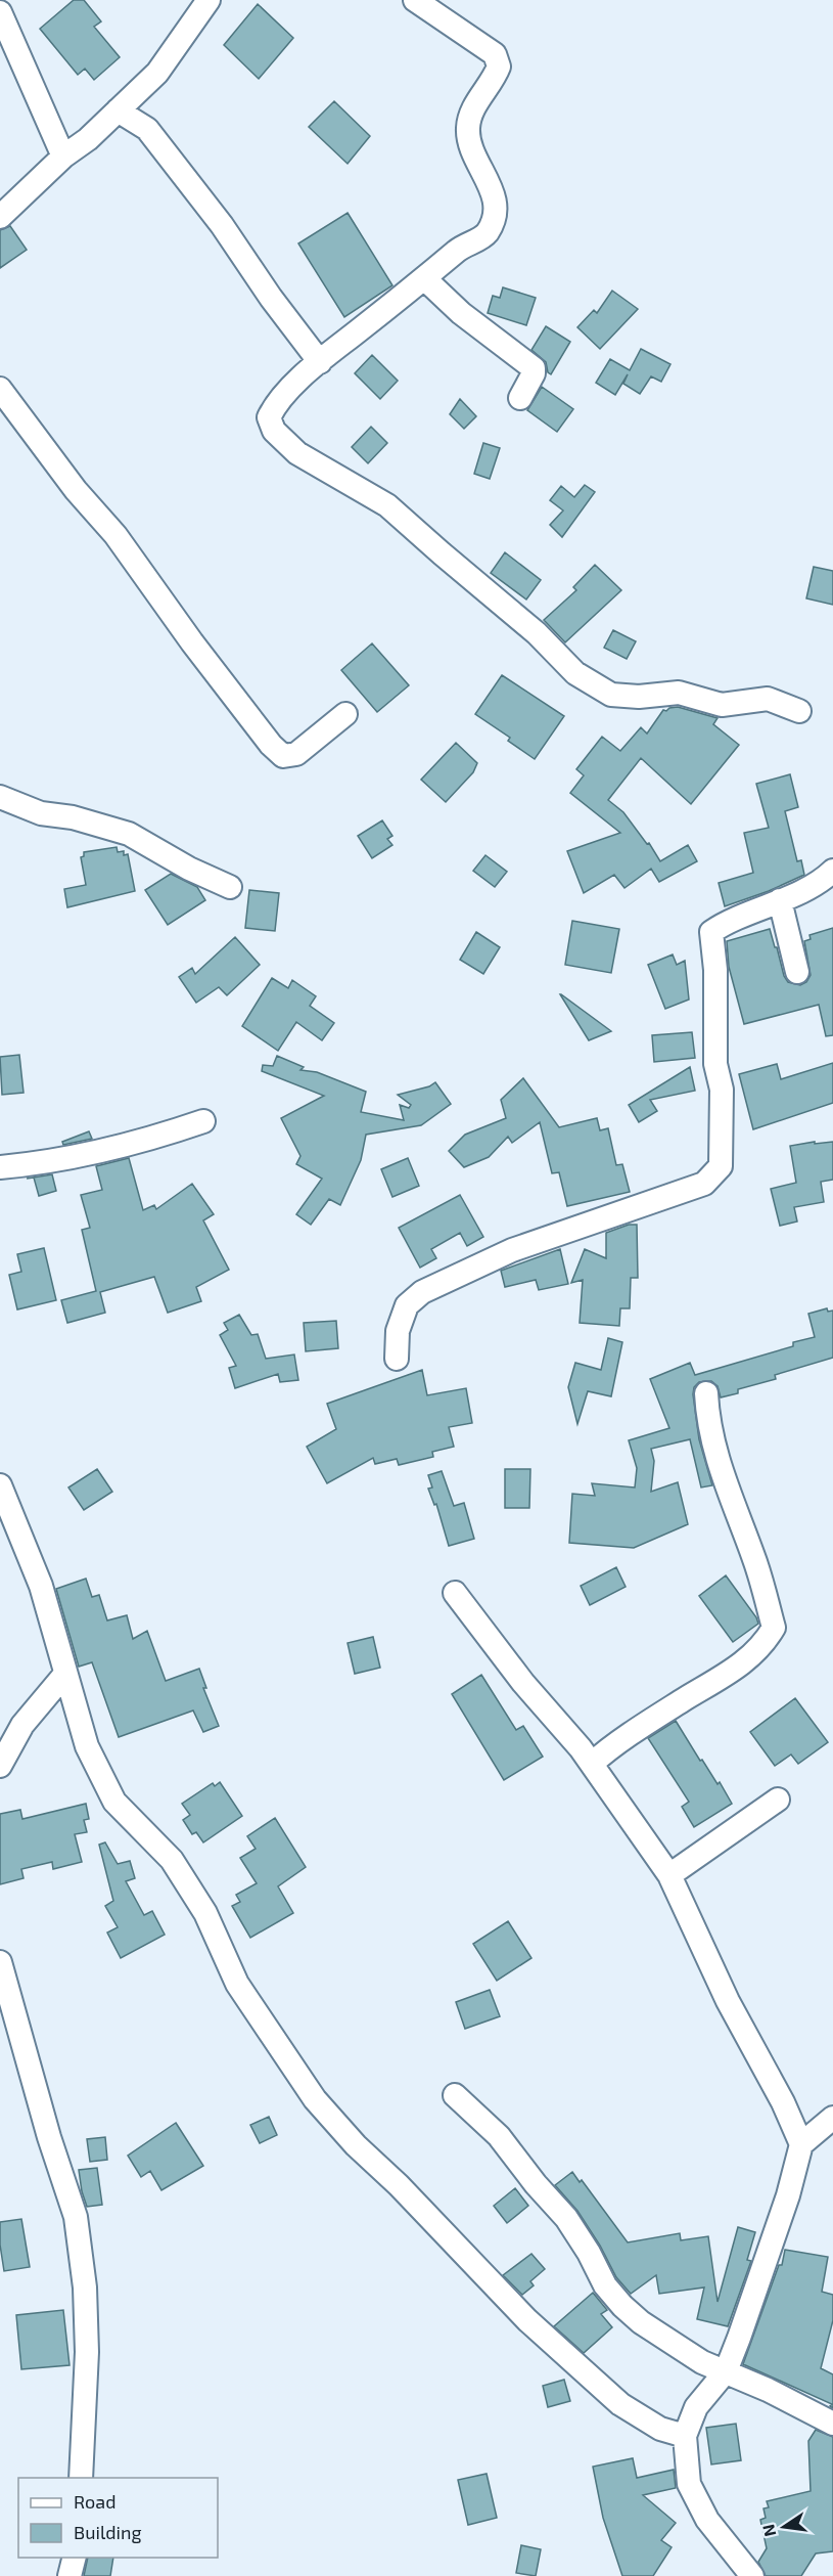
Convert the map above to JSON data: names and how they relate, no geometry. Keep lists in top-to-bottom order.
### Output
{
  "legend": ["Road", "Building"],
  "north": "left"
}
